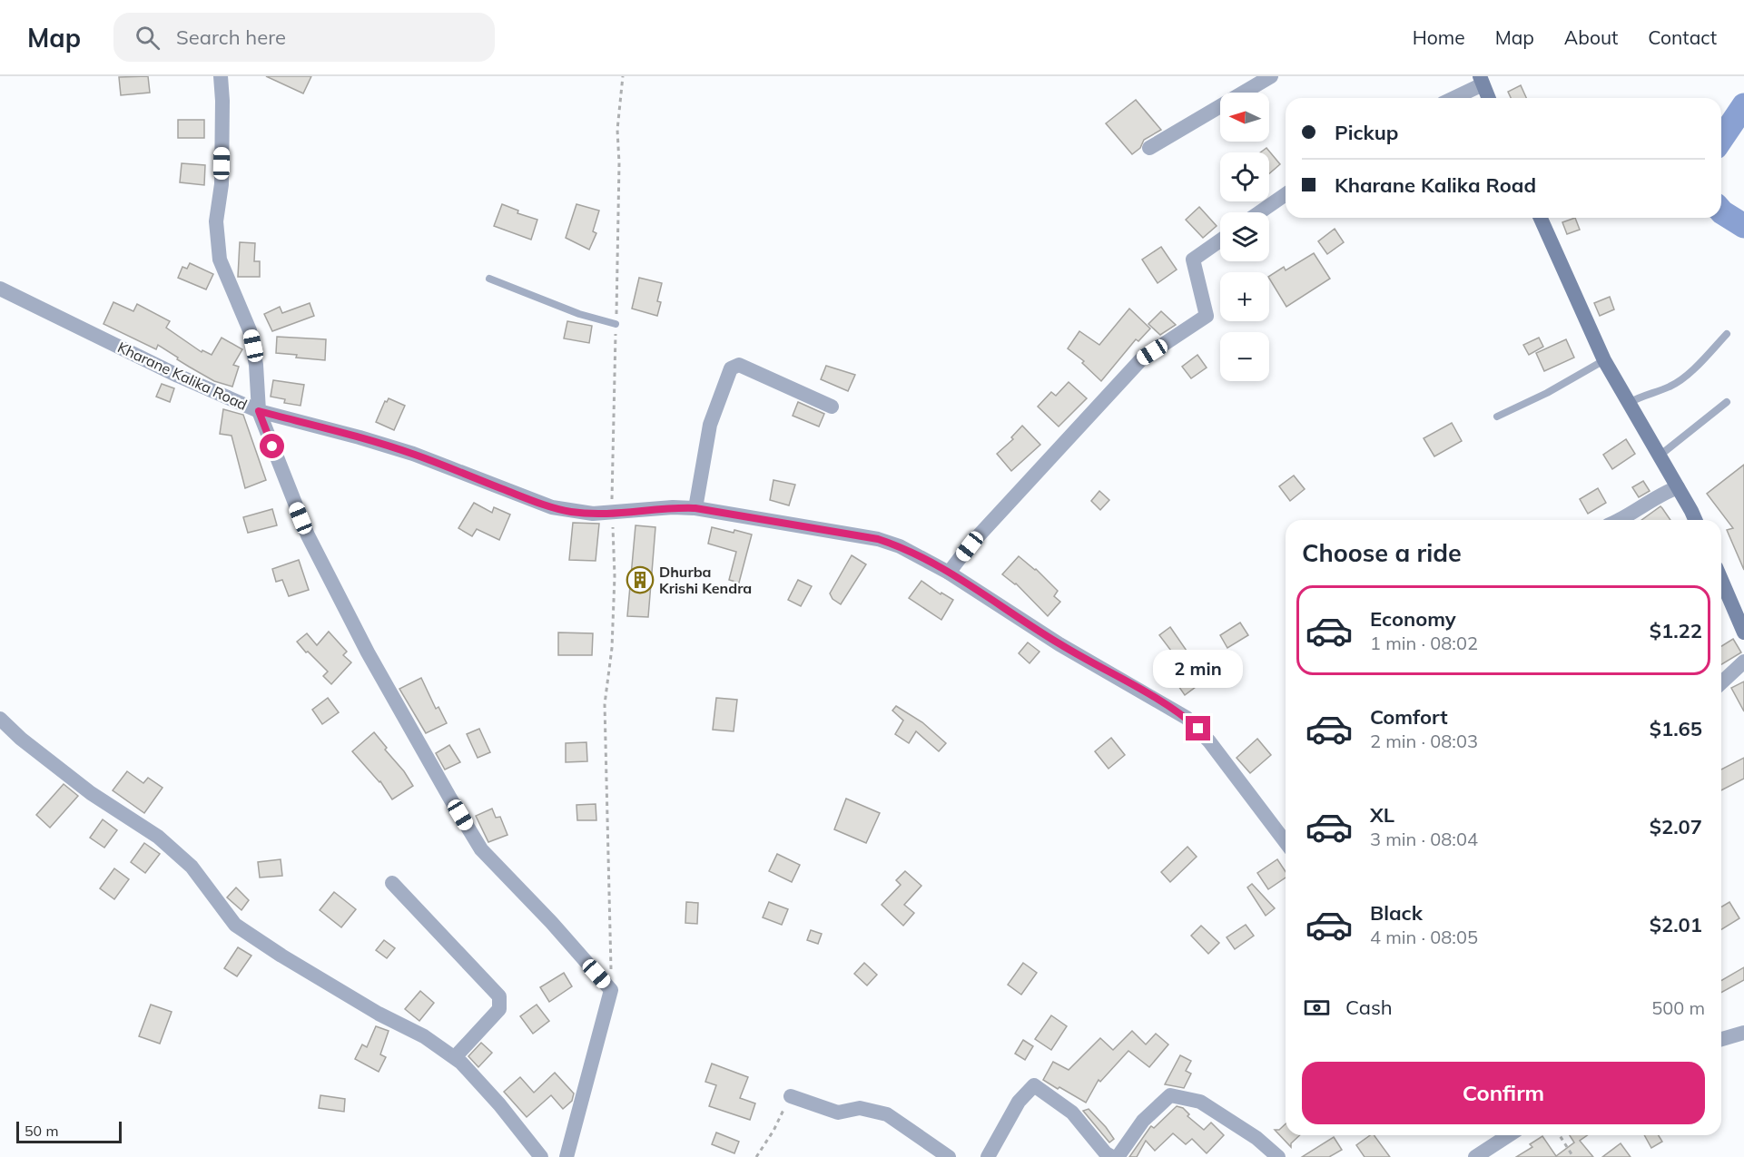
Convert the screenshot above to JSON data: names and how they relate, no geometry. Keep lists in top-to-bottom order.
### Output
{
  "streets": {
    "street": ["Kharane Kalika Road"]
  },
  "places": {
    "building": ["Dhurba Krishi Kendra"]
  },
  "scale_bar": "50 m",
  "north": "left",
  "page": {
    "header": "Map",
    "search": "Search here",
    "nav": [
      "Home",
      "Map",
      "About",
      "Contact"
    ],
    "map_buttons": ["+", "−"],
    "banner": ["Pickup", "Kharane Kalika Road"],
    "heading": "Choose a ride",
    "list": [
      {
        "name": "Economy",
        "note": "1 min · 08:02",
        "value": "$1.22"
      },
      {
        "name": "Comfort",
        "note": "2 min · 08:03",
        "value": "$1.65"
      },
      {
        "name": "XL",
        "note": "3 min · 08:04",
        "value": "$2.07"
      },
      {
        "name": "Black",
        "note": "4 min · 08:05",
        "value": "$2.01"
      }
    ],
    "bubble": "2 min",
    "pay": ["Cash", "500 m"],
    "buttons": "Confirm",
    "scale": "50 m"
  }
}
